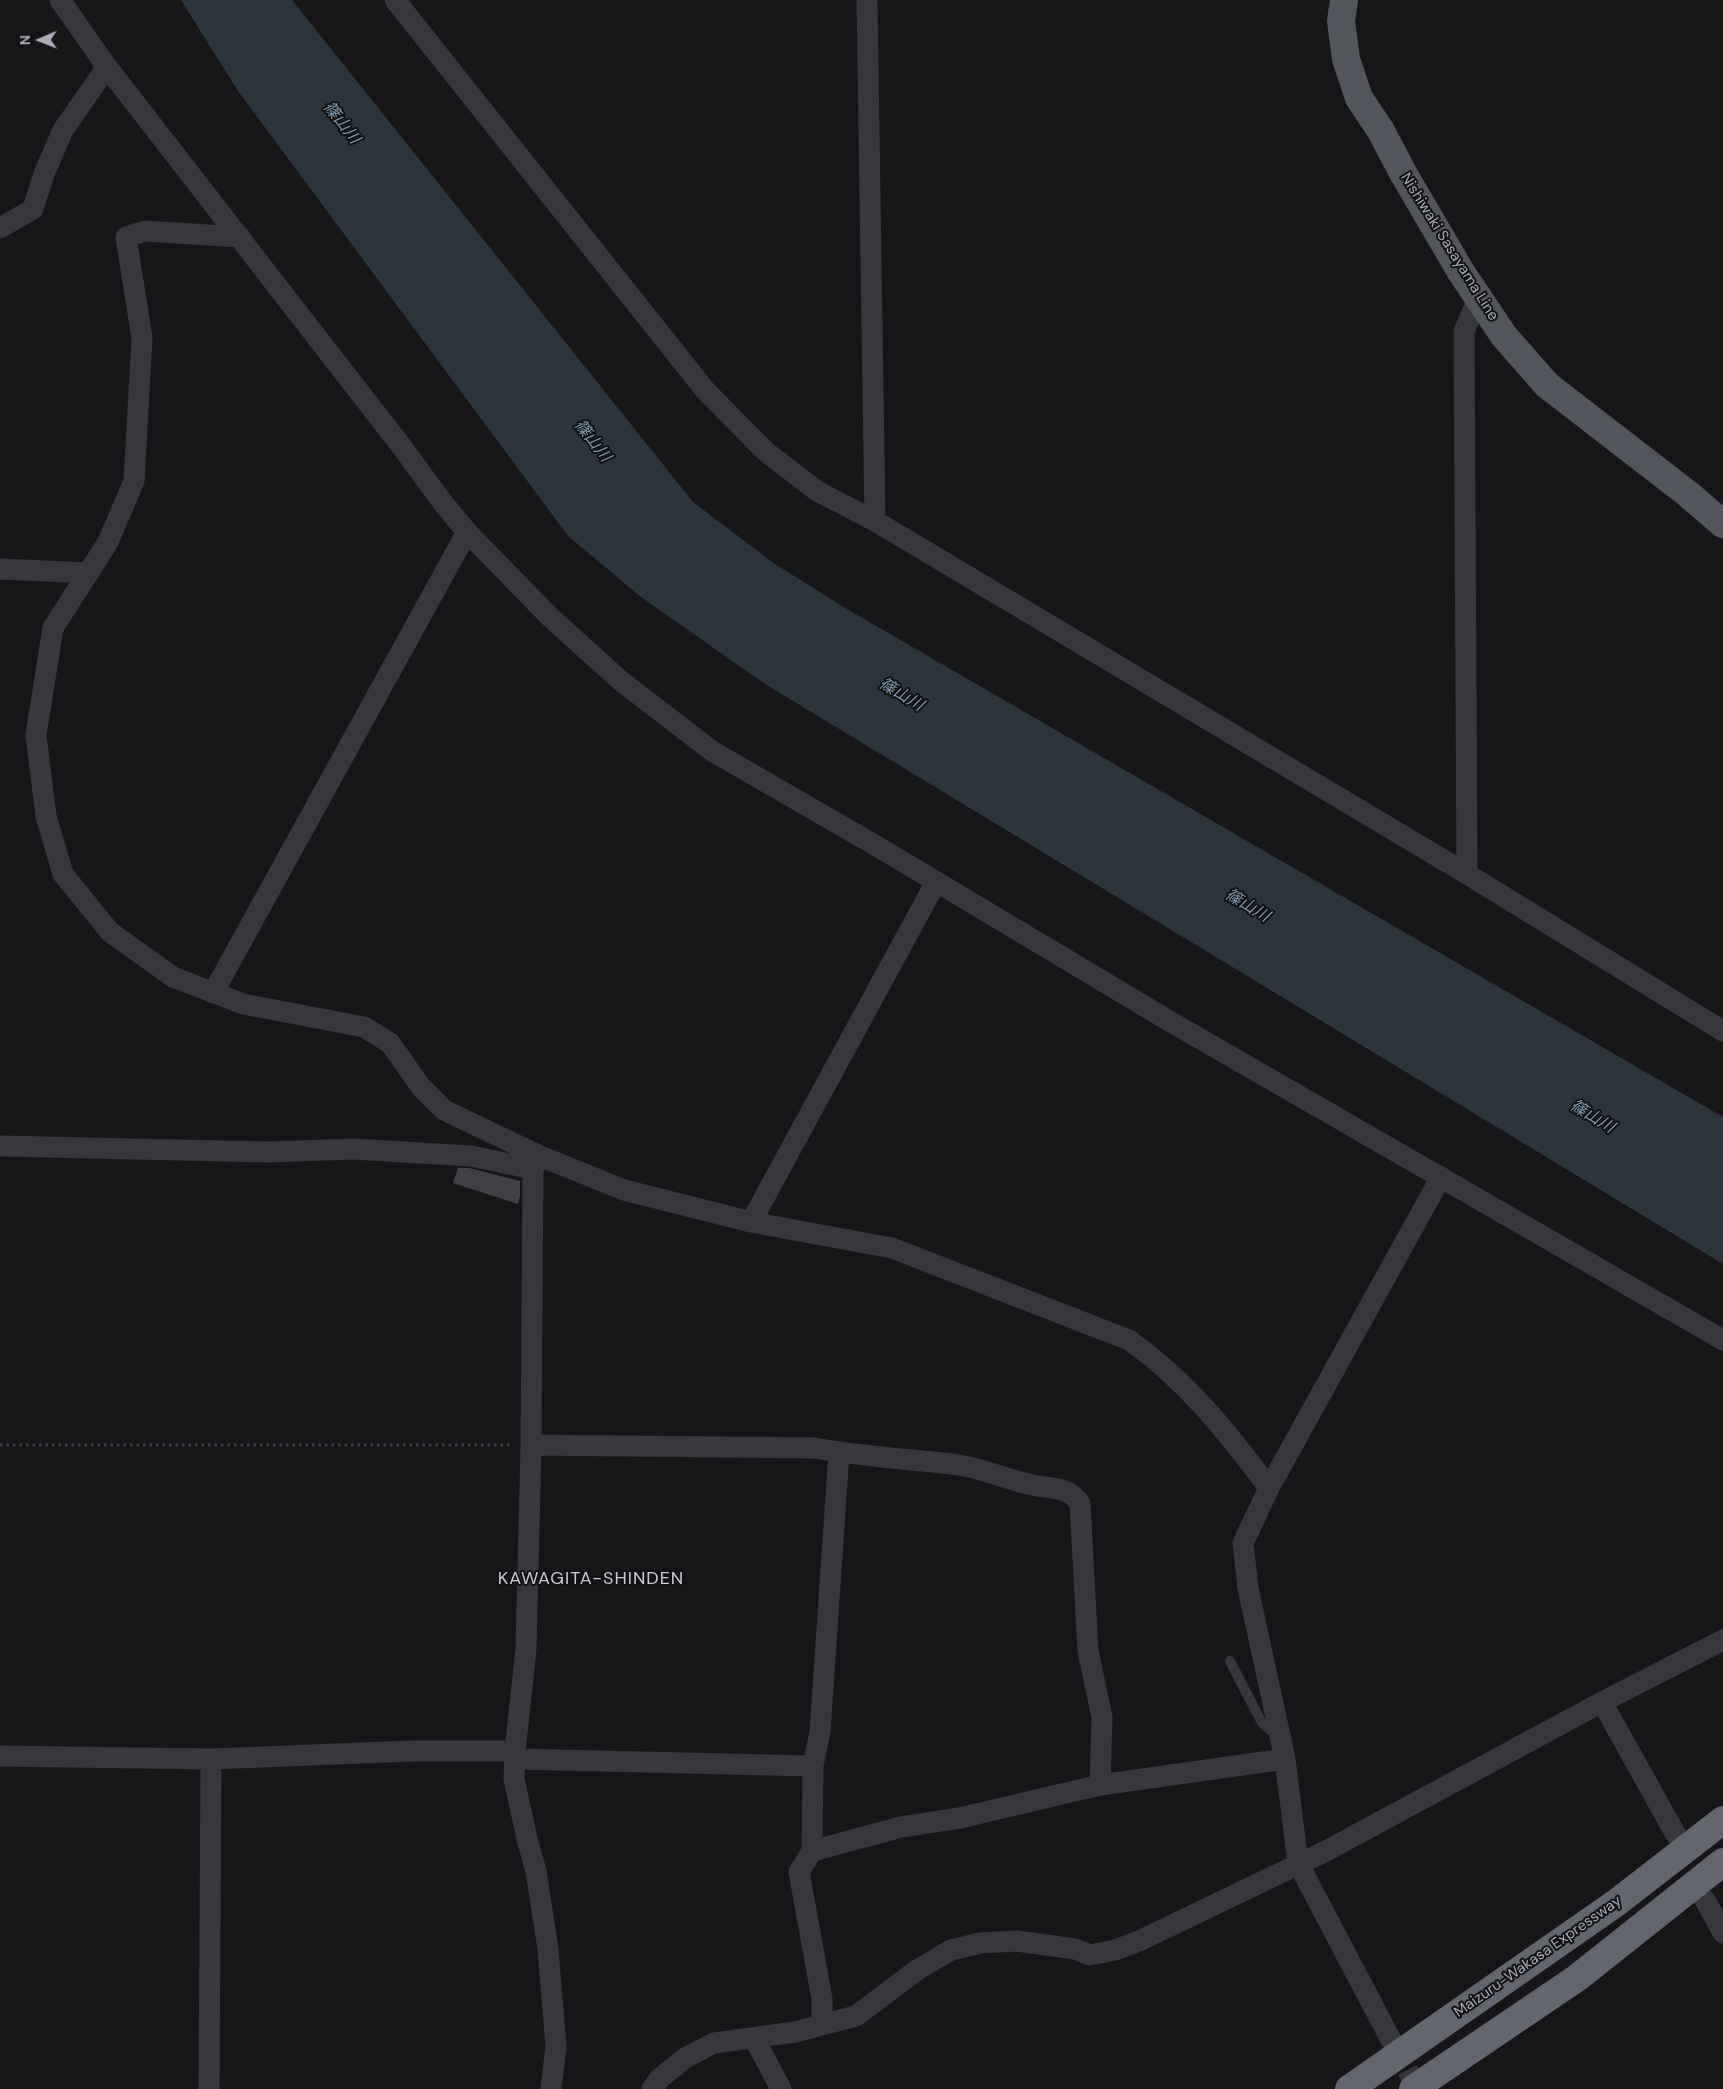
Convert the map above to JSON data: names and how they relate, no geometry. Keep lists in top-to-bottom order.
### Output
{
  "streets": {
    "highway": ["Maizuru-Wakasa Expressway"],
    "main road": ["Nishiwaki Sasayama Line"]
  },
  "districts": ["KAWAGITA-SHINDEN"],
  "water": ["篠山川"],
  "north": "left"
}
